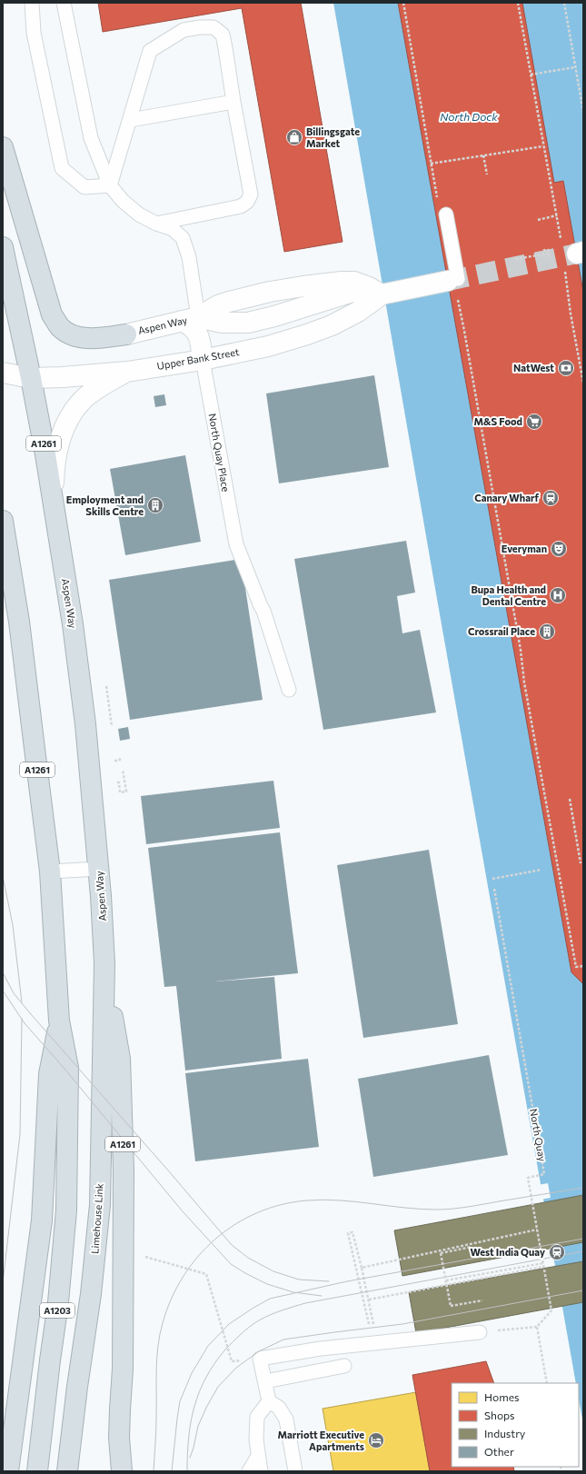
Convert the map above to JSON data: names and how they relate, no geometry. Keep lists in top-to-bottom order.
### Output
{
  "streets": {
    "highway": [
      "Aspen Way",
      "A1261",
      "Limehouse Link",
      "A1203"
    ],
    "street": ["Upper Bank Street"],
    "lane": ["North Quay Place"],
    "path": ["North Quay"]
  },
  "crossings": [
    ["Aspen Way", "Upper Bank Street"],
    ["Aspen Way", "A1261"],
    ["Aspen Way", "Limehouse Link"],
    ["Upper Bank Street", "North Quay Place"],
    ["A1261", "Limehouse Link"],
    ["A1261", "A1203"]
  ],
  "water": ["North Dock"],
  "places": {
    "shop": ["Billingsgate Market"],
    "bank": ["NatWest"],
    "supermarket": ["M&S Food"],
    "station": ["Canary Wharf", "West India Quay"],
    "building": ["Employment and Skills Centre", "Crossrail Place"],
    "theatre": ["Everyman"],
    "hospital": ["Bupa Health and Dental Centre"],
    "hotel": ["Marriott Executive Apartments"]
  },
  "legend": [
    "Homes",
    "Shops",
    "Industry",
    "Other"
  ]
}
